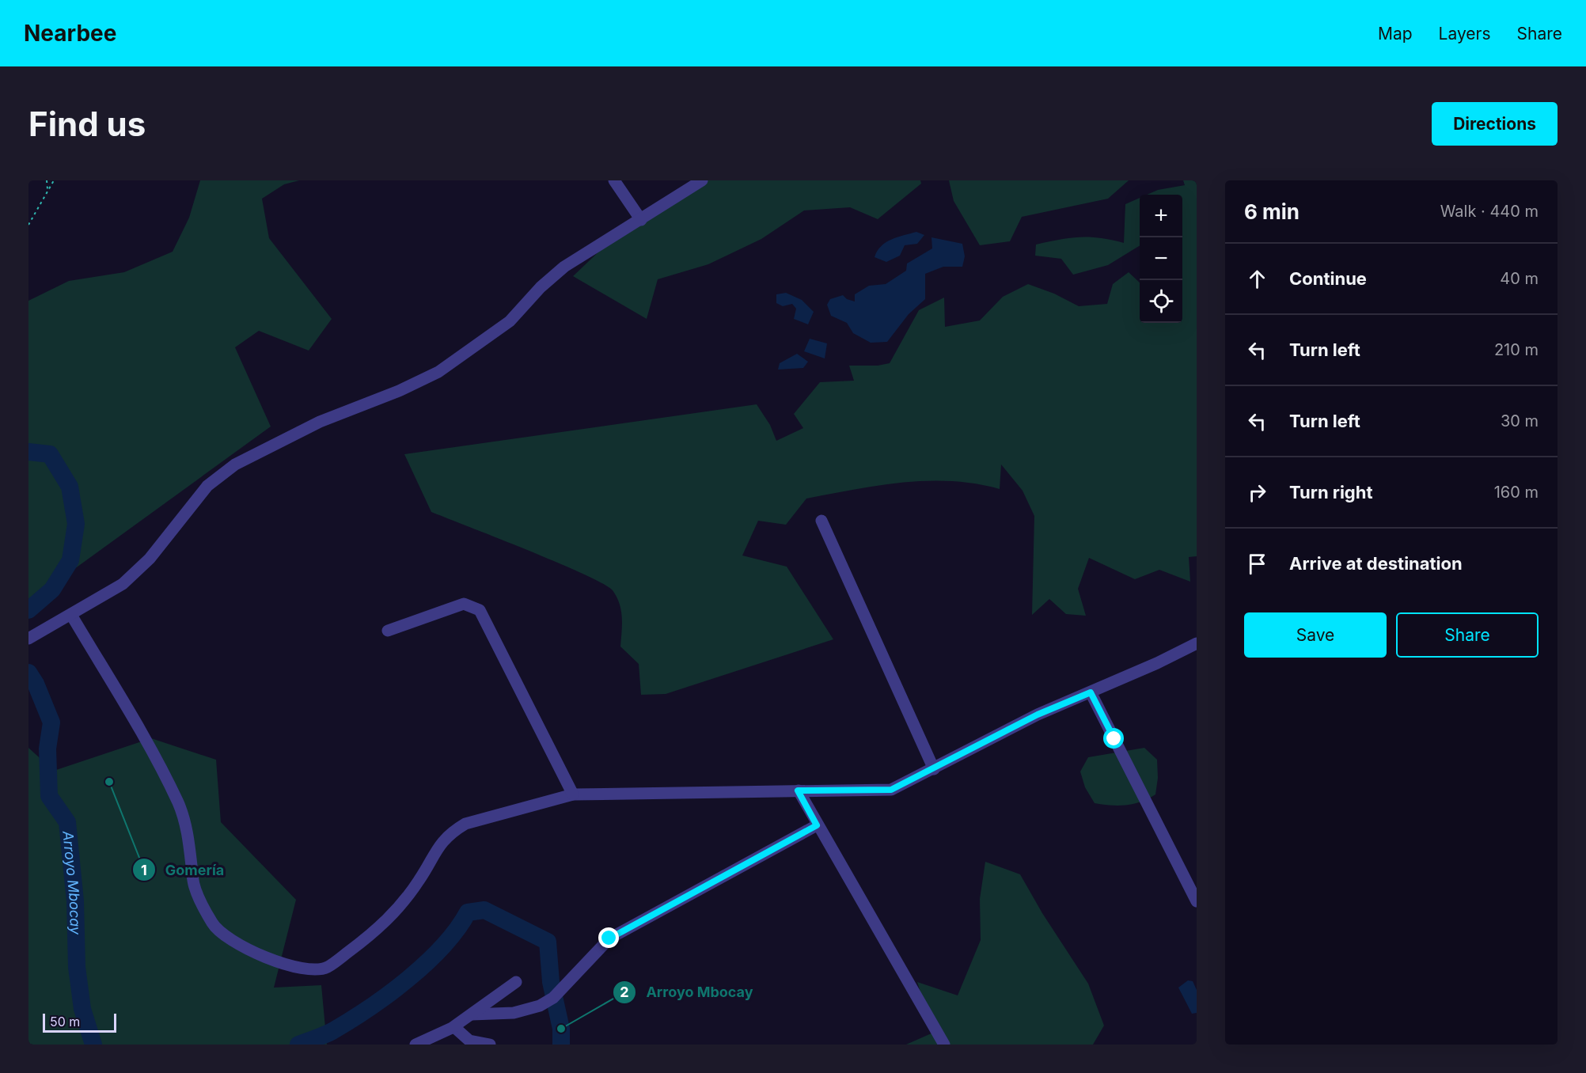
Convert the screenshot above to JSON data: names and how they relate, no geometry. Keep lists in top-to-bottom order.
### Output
{
  "water": ["Arroyo Mbocay"],
  "places": ["Gomería", "Arroyo Mbocay"],
  "scale_bar": "50 m",
  "page": {
    "header": "Nearbee",
    "nav": ["Map", "Layers", "Share"],
    "buttons": [
      "Directions",
      ["Save", "Share"]
    ],
    "title": "Find us",
    "heading": ["6 min", "Walk · 440 m"],
    "map_buttons": ["+", "−"],
    "list": [
      ["Continue", "40 m"],
      ["Turn left", "210 m"],
      ["Turn left", "30 m"],
      ["Turn right", "160 m"],
      "Arrive at destination"
    ],
    "scale": "50 m"
  }
}
